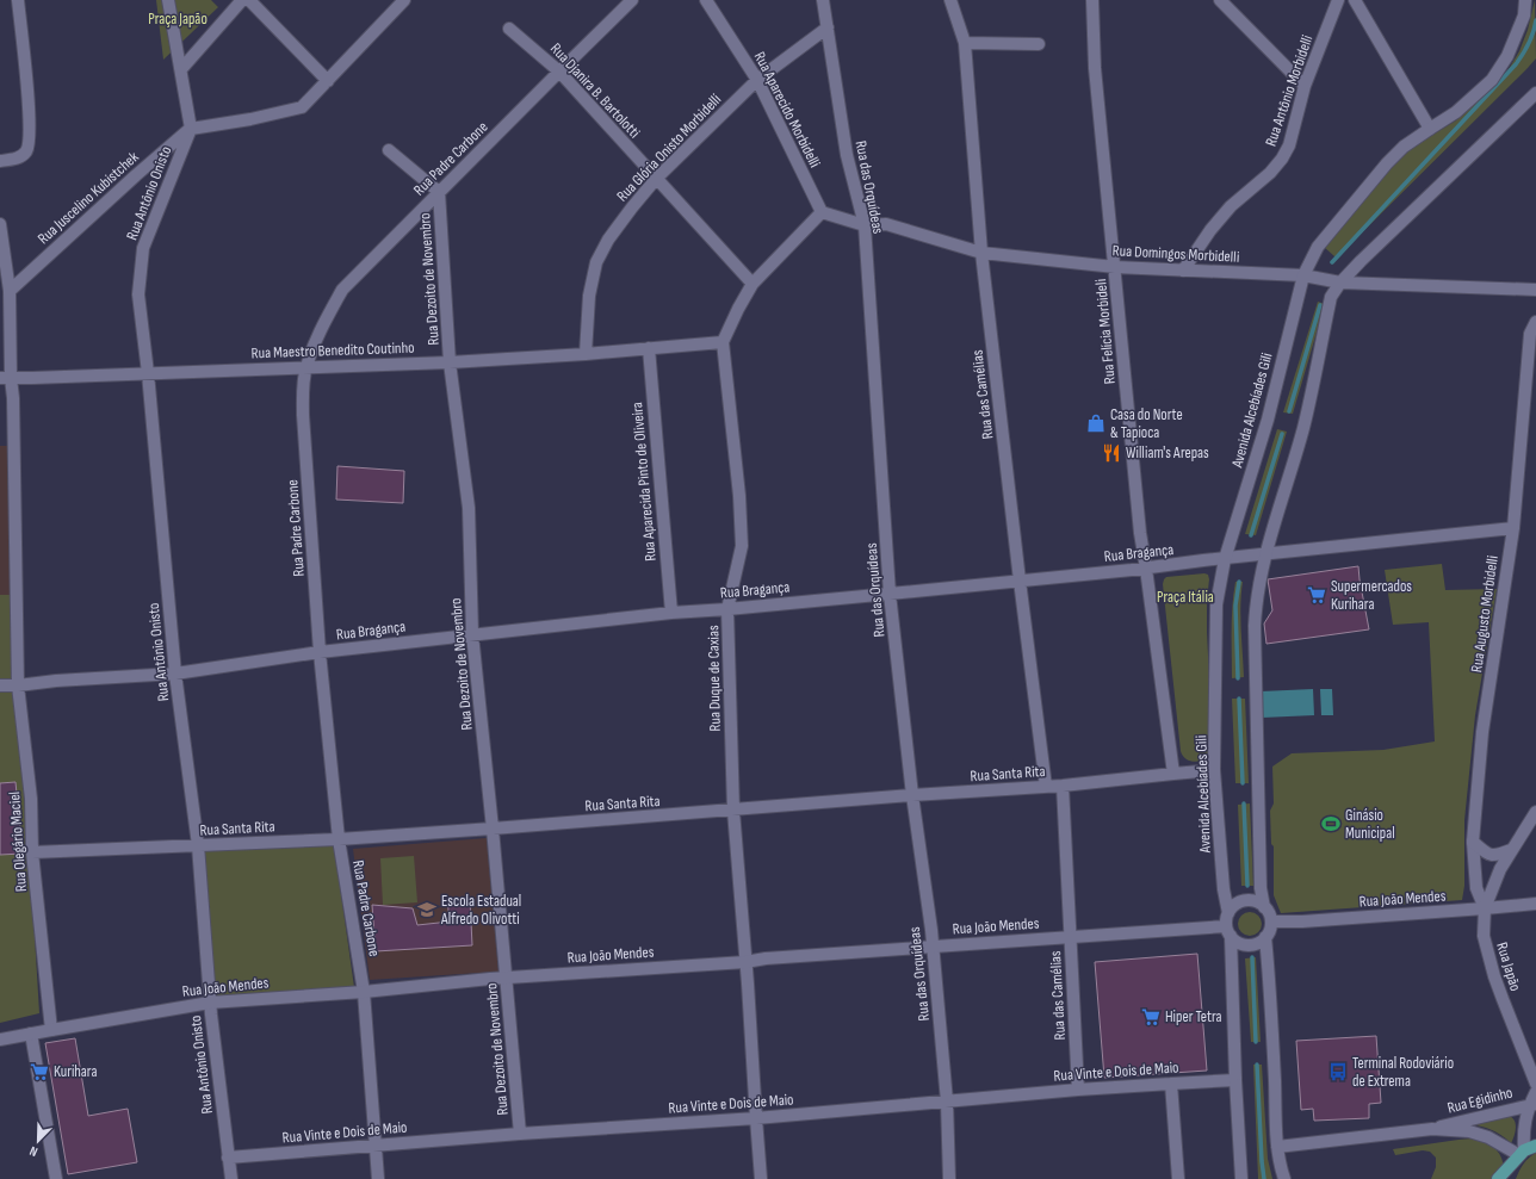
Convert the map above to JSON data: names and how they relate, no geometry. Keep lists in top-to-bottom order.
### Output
{
  "streets": {
    "street": [
      "Rua Djanira B. Bartolotti",
      "Rua Antônio Morbidelli",
      "Rua Aparecido Morbidelli",
      "Rua Glória Onisto Morbidelli",
      "Rua Padre Carbone",
      "Rua das Orquídeas",
      "Rua Antônio Onisto",
      "Rua Juscelino Kubistchek",
      "Rua Domingos Morbidelli",
      "Rua Dezoito de Novembro",
      "Rua Felícia Morbideli",
      "Rua Maestro Benedito Coutinho",
      "Rua das Camélias",
      "Avenida Alcebíades Gili",
      "Rua Aparecida Pinto de Oliveira",
      "Rua Bragança",
      "Rua Augusto Morbidelli",
      "Rua Duque de Caxias",
      "Rua Santa Rita",
      "Rua Olegário Maciel",
      "Rua João Mendes",
      "Rua Japão",
      "Rua Vinte e Dois de Maio",
      "Rua Egidinho"
    ]
  },
  "crossings": [
    ["Rua Djanira B. Bartolotti", "Rua Glória Onisto Morbidelli"],
    ["Rua Djanira B. Bartolotti", "Rua Padre Carbone"],
    ["Rua Antônio Morbidelli", "Rua Domingos Morbidelli"],
    ["Rua Aparecido Morbidelli", "Rua Glória Onisto Morbidelli"],
    ["Rua Aparecido Morbidelli", "Rua Domingos Morbidelli"],
    ["Rua Glória Onisto Morbidelli", "Rua das Orquídeas"],
    ["Rua Glória Onisto Morbidelli", "Rua Maestro Benedito Coutinho"],
    ["Rua Padre Carbone", "Rua Dezoito de Novembro"],
    ["Rua Padre Carbone", "Rua Maestro Benedito Coutinho"],
    ["Rua Padre Carbone", "Rua Bragança"],
    ["Rua Padre Carbone", "Rua Santa Rita"],
    ["Rua Padre Carbone", "Rua João Mendes"],
    ["Rua Padre Carbone", "Rua Vinte e Dois de Maio"],
    ["Rua das Orquídeas", "Rua Domingos Morbidelli"],
    ["Rua das Orquídeas", "Rua Bragança"],
    ["Rua das Orquídeas", "Rua Santa Rita"],
    ["Rua das Orquídeas", "Rua João Mendes"],
    ["Rua das Orquídeas", "Rua Vinte e Dois de Maio"],
    ["Rua Antônio Onisto", "Rua Juscelino Kubistchek"],
    ["Rua Antônio Onisto", "Rua Maestro Benedito Coutinho"],
    ["Rua Antônio Onisto", "Rua Bragança"],
    ["Rua Antônio Onisto", "Rua Santa Rita"],
    ["Rua Antônio Onisto", "Rua João Mendes"],
    ["Rua Antônio Onisto", "Rua Vinte e Dois de Maio"],
    ["Rua Juscelino Kubistchek", "Rua Olegário Maciel"],
    ["Rua Domingos Morbidelli", "Rua Felícia Morbideli"],
    ["Rua Domingos Morbidelli", "Rua das Camélias"],
    ["Rua Domingos Morbidelli", "Avenida Alcebíades Gili"],
    ["Rua Dezoito de Novembro", "Rua Maestro Benedito Coutinho"],
    ["Rua Dezoito de Novembro", "Rua Bragança"],
    ["Rua Dezoito de Novembro", "Rua Santa Rita"],
    ["Rua Dezoito de Novembro", "Rua João Mendes"],
    ["Rua Dezoito de Novembro", "Rua Vinte e Dois de Maio"],
    ["Rua Felícia Morbideli", "Rua Bragança"],
    ["Rua Felícia Morbideli", "Rua Santa Rita"],
    ["Rua Maestro Benedito Coutinho", "Rua Aparecida Pinto de Oliveira"],
    ["Rua Maestro Benedito Coutinho", "Rua Duque de Caxias"],
    ["Rua Maestro Benedito Coutinho", "Rua Olegário Maciel"],
    ["Rua das Camélias", "Rua Bragança"],
    ["Rua das Camélias", "Rua Santa Rita"],
    ["Rua das Camélias", "Rua João Mendes"],
    ["Rua das Camélias", "Rua Vinte e Dois de Maio"],
    ["Avenida Alcebíades Gili", "Rua Bragança"],
    ["Avenida Alcebíades Gili", "Rua Santa Rita"],
    ["Avenida Alcebíades Gili", "Rua João Mendes"],
    ["Rua Aparecida Pinto de Oliveira", "Rua Bragança"],
    ["Rua Bragança", "Rua Augusto Morbidelli"],
    ["Rua Bragança", "Rua Duque de Caxias"],
    ["Rua Bragança", "Rua Olegário Maciel"],
    ["Rua Augusto Morbidelli", "Rua João Mendes"],
    ["Rua Augusto Morbidelli", "Rua Japão"],
    ["Rua Duque de Caxias", "Rua Santa Rita"],
    ["Rua Duque de Caxias", "Rua João Mendes"],
    ["Rua Duque de Caxias", "Rua Vinte e Dois de Maio"],
    ["Rua Santa Rita", "Rua Olegário Maciel"],
    ["Rua Olegário Maciel", "Rua João Mendes"],
    ["Rua João Mendes", "Rua Japão"]
  ],
  "parks": ["Praça Japão", "Praça Itália"],
  "places": {
    "shop": ["Casa do Norte & Tapioca"],
    "restaurant": ["William's Arepas"],
    "supermarket": ["Supermercados Kurihara", "Hiper Tetra", "Kurihara"],
    "sports": ["Ginásio Municipal"],
    "school or university": ["Escola Estadual Alfredo Olivotti"],
    "bus stop": ["Terminal Rodoviário de Extrema"]
  },
  "north": "bottom left"
}
